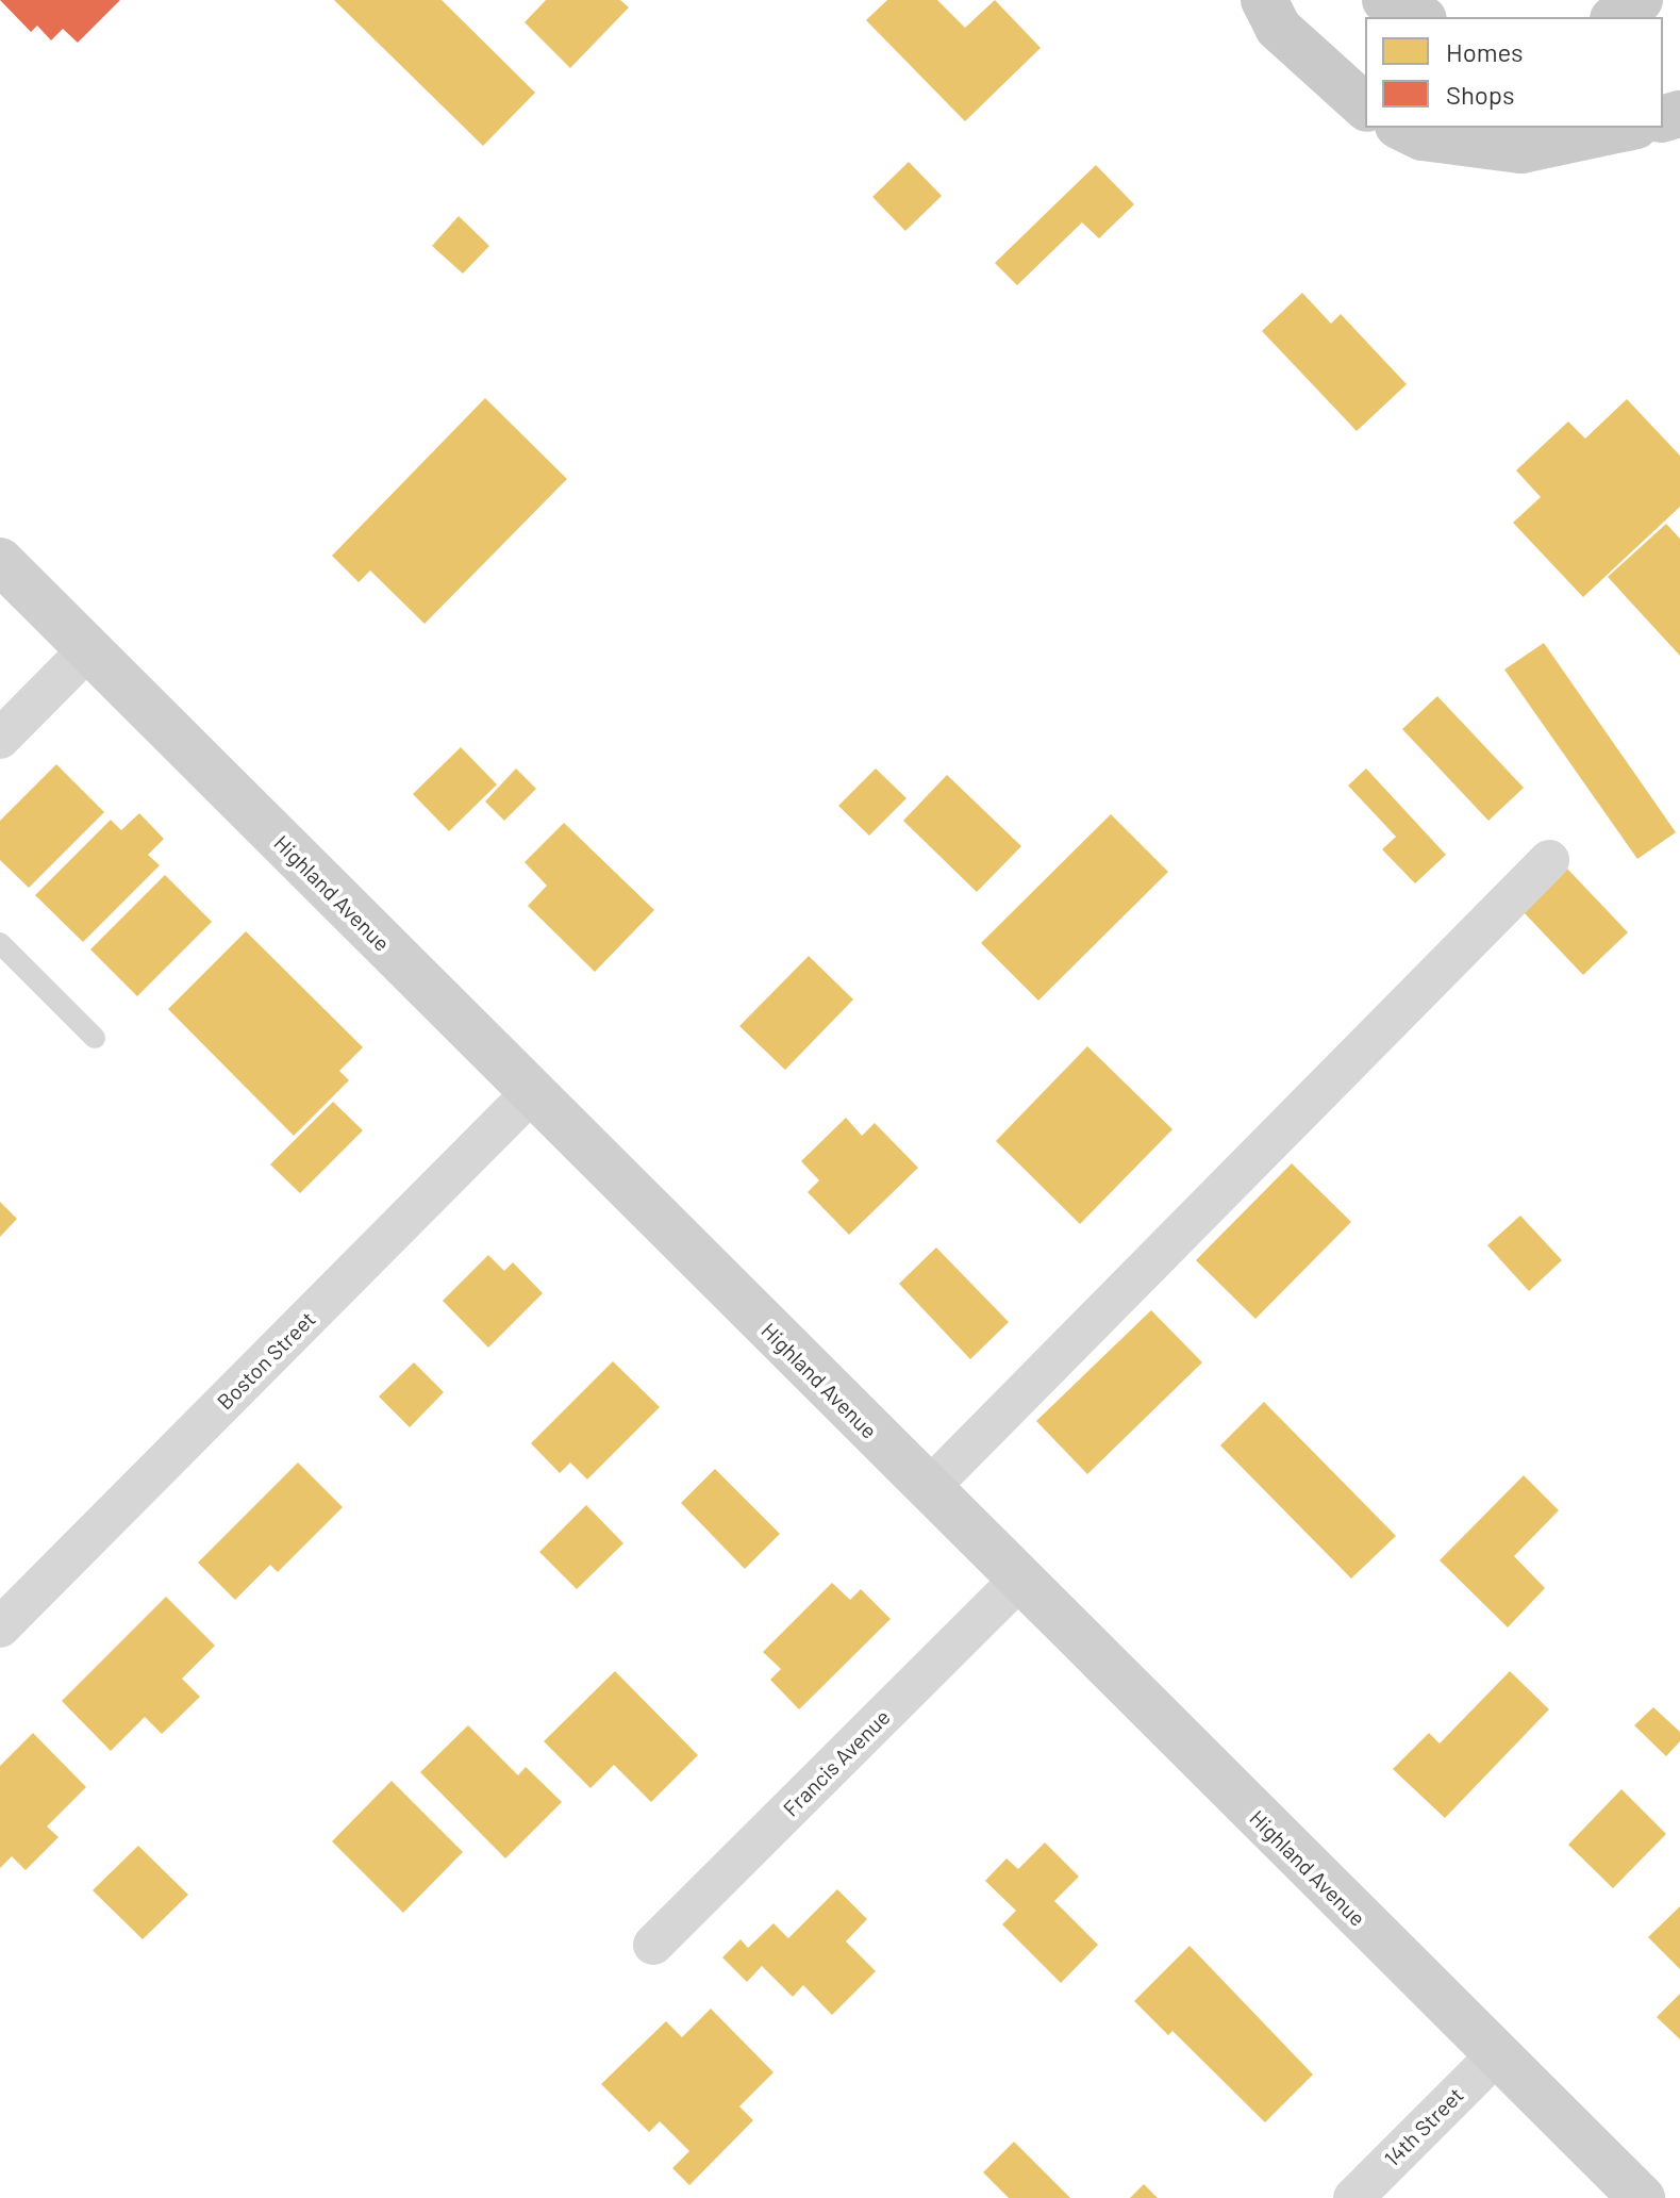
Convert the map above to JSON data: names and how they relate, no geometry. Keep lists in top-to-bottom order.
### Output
{
  "streets": {
    "main road": ["Highland Avenue"],
    "street": ["Boston Street", "Francis Avenue", "14th Street"]
  },
  "crossings": [
    ["Highland Avenue", "Boston Street"],
    ["Highland Avenue", "Francis Avenue"],
    ["Highland Avenue", "14th Street"]
  ],
  "legend": ["Homes", "Shops"]
}
